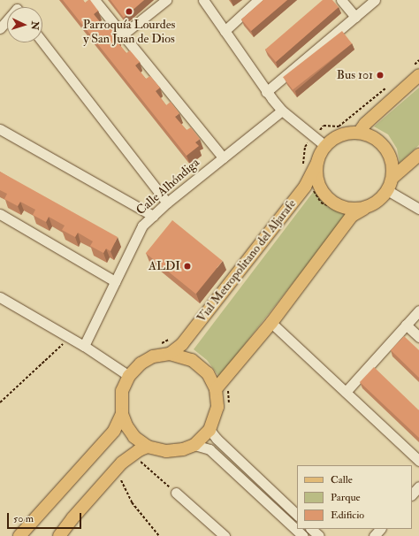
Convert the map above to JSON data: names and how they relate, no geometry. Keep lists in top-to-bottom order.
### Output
{
  "streets": {
    "main road": ["Vial Metropolitano del Aljarafe"],
    "street": ["Calle Alhóndiga"]
  },
  "places": ["Parroquía Lourdes y San Juan de Dios", "Bus 101", "ALDI"],
  "legend": ["Calle", "Parque", "Edificio"],
  "scale_bar": "50 m",
  "north": "right"
}
